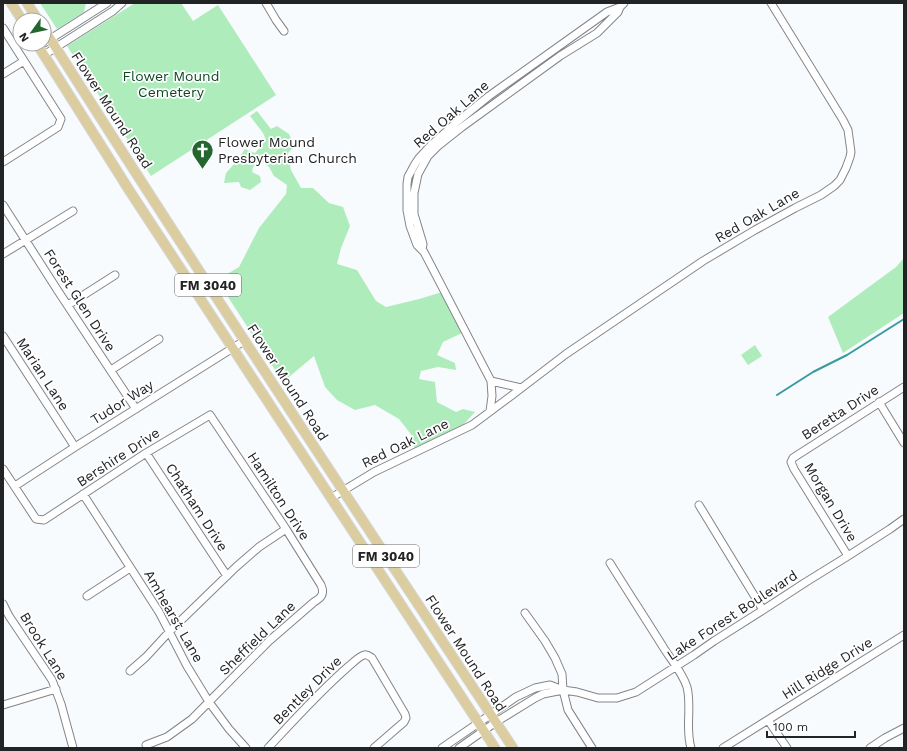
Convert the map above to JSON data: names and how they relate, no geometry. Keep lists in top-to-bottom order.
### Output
{
  "streets": {
    "main road": ["Flower Mound Road", "FM 3040"],
    "street": [
      "Red Oak Lane",
      "Forest Glen Drive",
      "Marian Lane",
      "Tudor Way",
      "Beretta Drive",
      "Bershire Drive",
      "Hamilton Drive",
      "Morgan Drive",
      "Chatham Drive",
      "Lake Forest Boulevard",
      "Amhearst Lane",
      "Sheffield Lane",
      "Brook Lane",
      "Hill Ridge Drive",
      "Bentley Drive"
    ]
  },
  "crossings": [
    ["Flower Mound Road", "Red Oak Lane"],
    ["Flower Mound Road", "Tudor Way"],
    ["Flower Mound Road", "Lake Forest Boulevard"],
    ["Forest Glen Drive", "Tudor Way"],
    ["Marian Lane", "Tudor Way"],
    ["Tudor Way", "Bershire Drive"],
    ["Beretta Drive", "Morgan Drive"],
    ["Bershire Drive", "Hamilton Drive"],
    ["Bershire Drive", "Chatham Drive"],
    ["Bershire Drive", "Amhearst Lane"],
    ["Hamilton Drive", "Sheffield Lane"],
    ["Morgan Drive", "Lake Forest Boulevard"],
    ["Amhearst Lane", "Sheffield Lane"]
  ],
  "parks": ["Flower Mound Cemetery"],
  "places": {
    "church": ["Flower Mound Presbyterian Church"]
  },
  "scale_bar": "100 m",
  "north": "bottom left"
}
